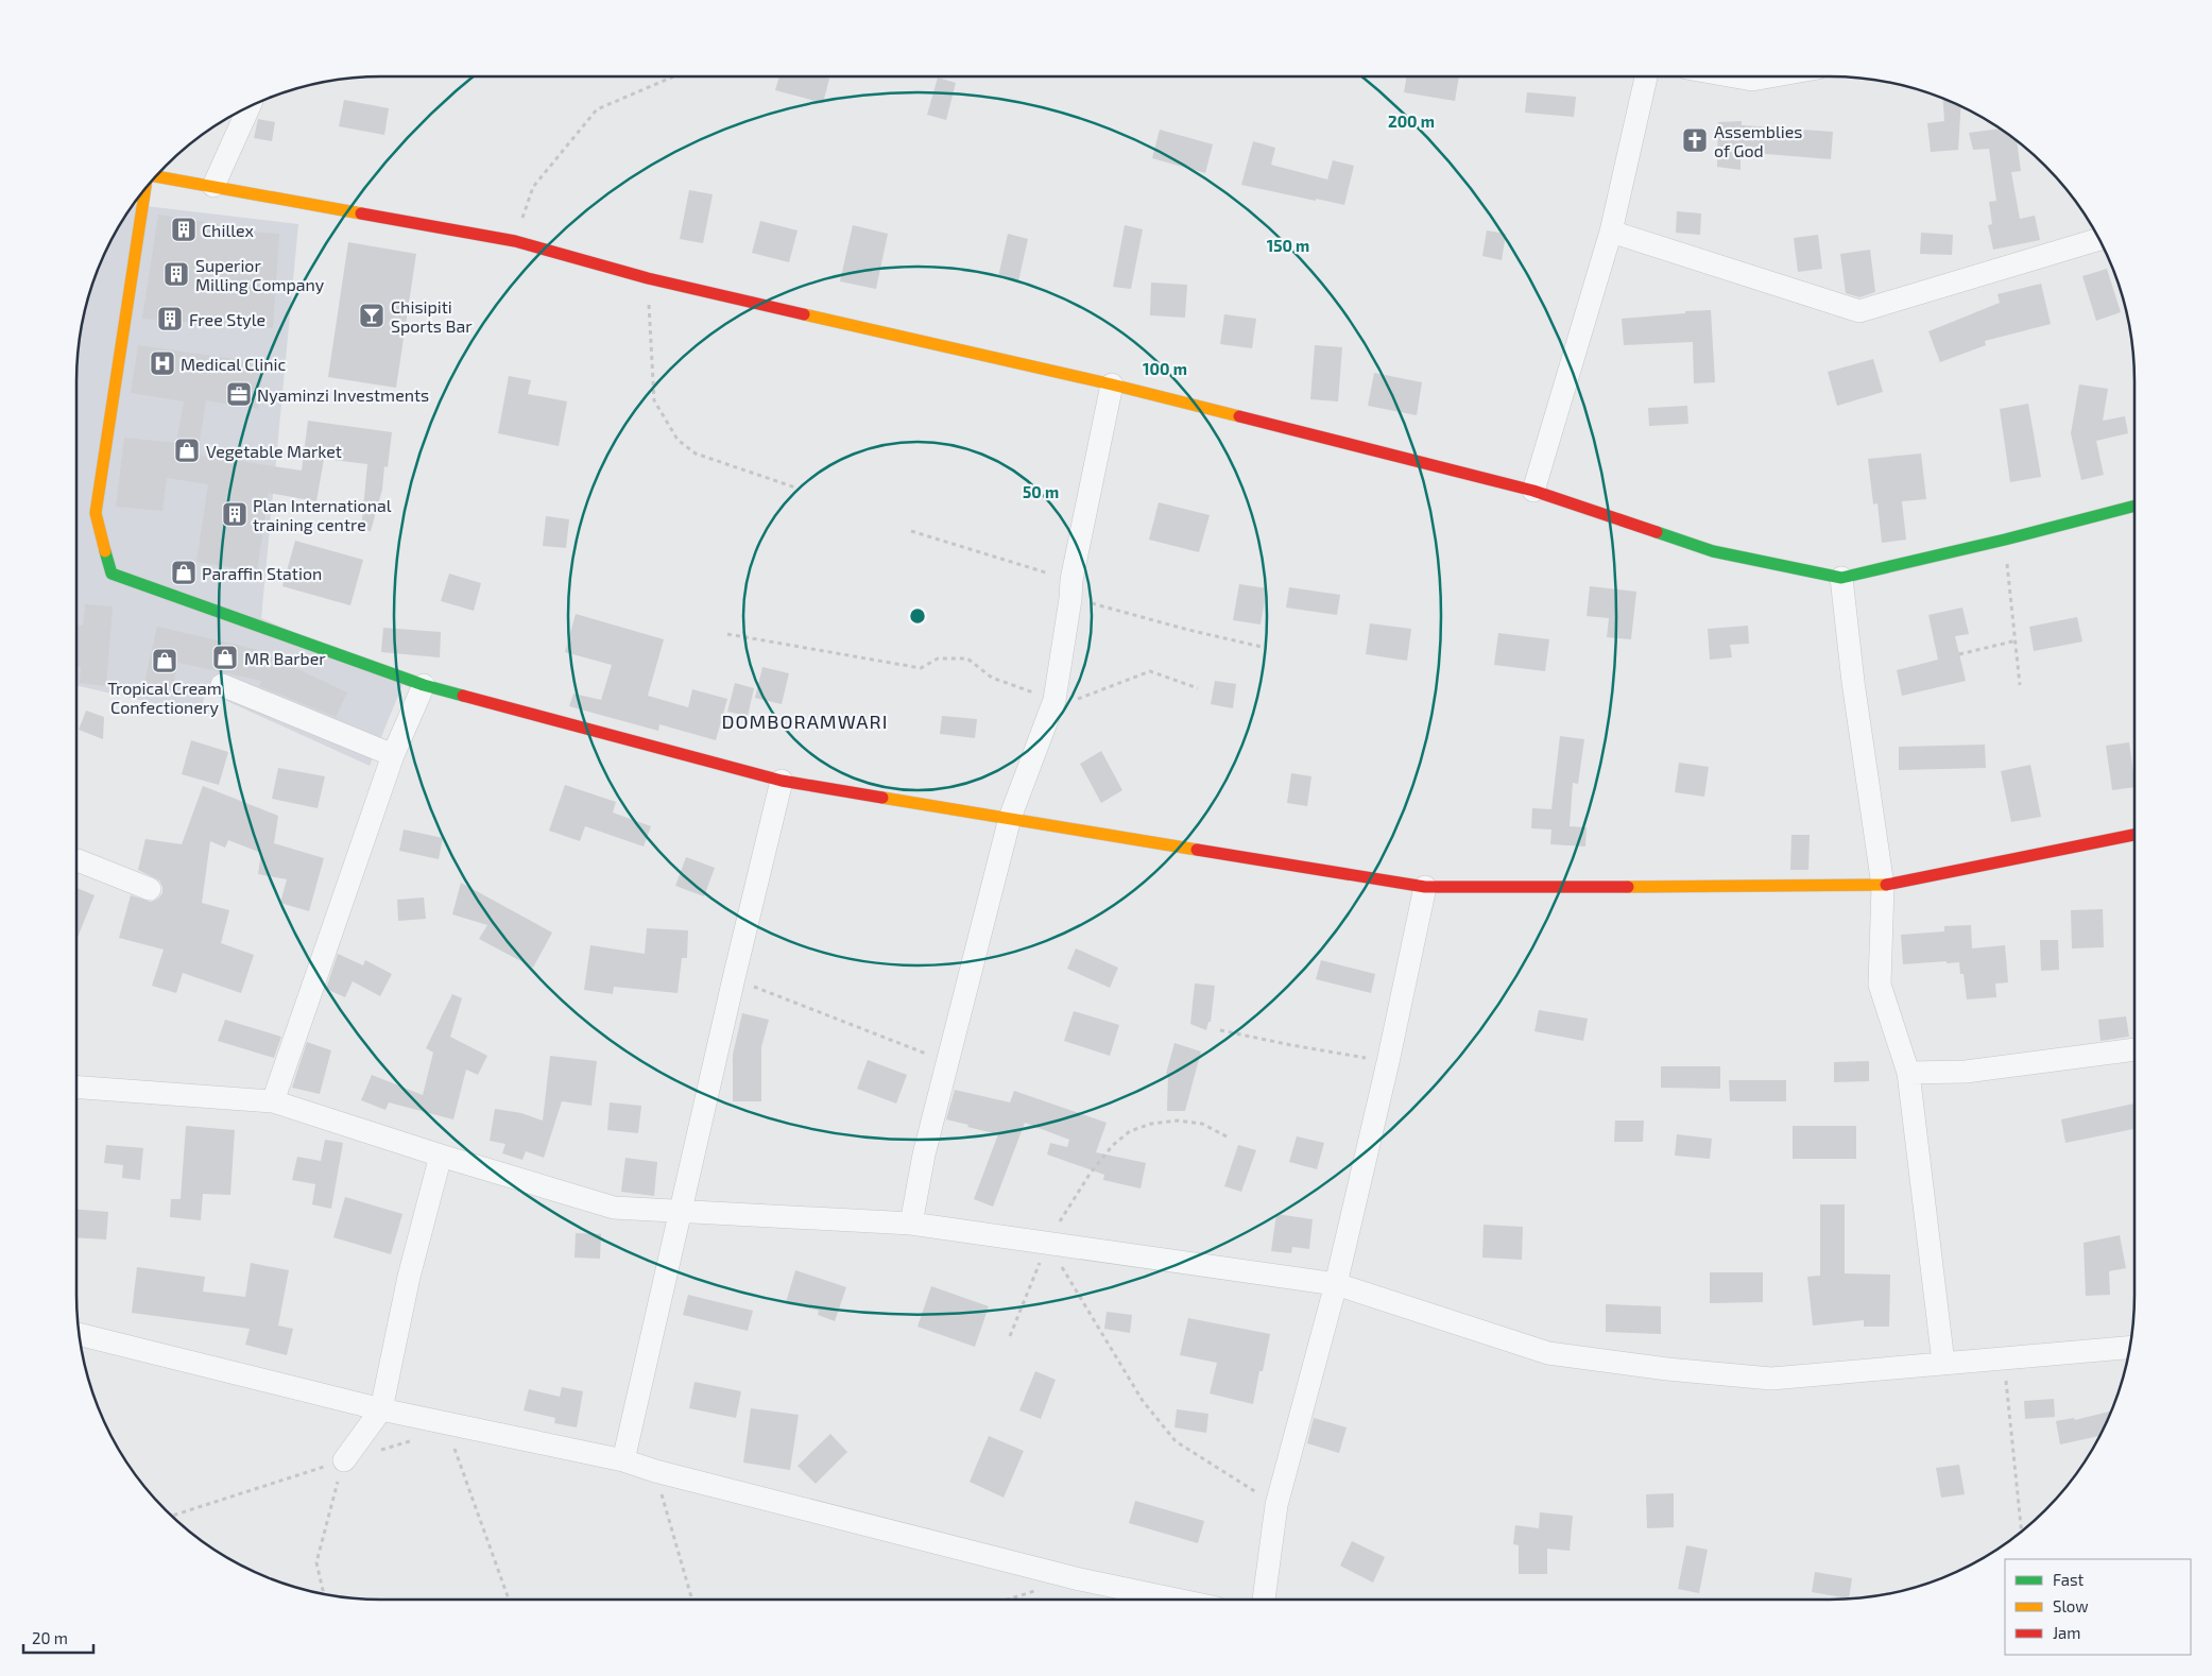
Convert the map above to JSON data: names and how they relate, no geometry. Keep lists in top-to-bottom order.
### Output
{
  "districts": ["DOMBORAMWARI"],
  "places": {
    "church": ["Assemblies of God"],
    "building": [
      "Chillex",
      "Superior Milling Company",
      "Free Style",
      "Plan International training centre"
    ],
    "bar": ["Chisipiti Sports Bar"],
    "hospital": ["Medical Clinic"],
    "office": ["Nyaminzi Investments"],
    "shop": [
      "Vegetable Market",
      "Paraffin Station",
      "MR Barber",
      "Tropical Cream Confectionery"
    ]
  },
  "legend": ["Fast", "Slow", "Jam"],
  "scale_bar": "20 m",
  "rings": [
    "200 m",
    "150 m",
    "100 m",
    "50 m"
  ]
}
